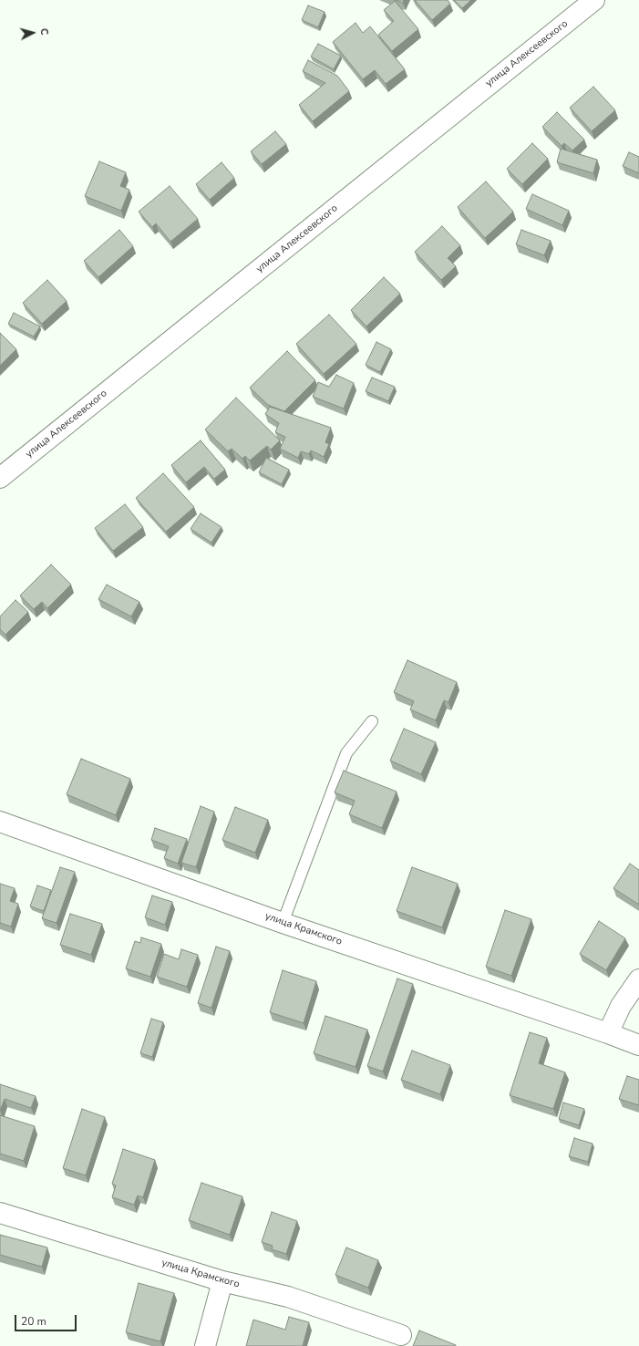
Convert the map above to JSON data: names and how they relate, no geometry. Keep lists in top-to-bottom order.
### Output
{
  "streets": {
    "street": ["улица Алексеевского", "улица Крамского"]
  },
  "scale_bar": "20 m",
  "north": "right"
}
